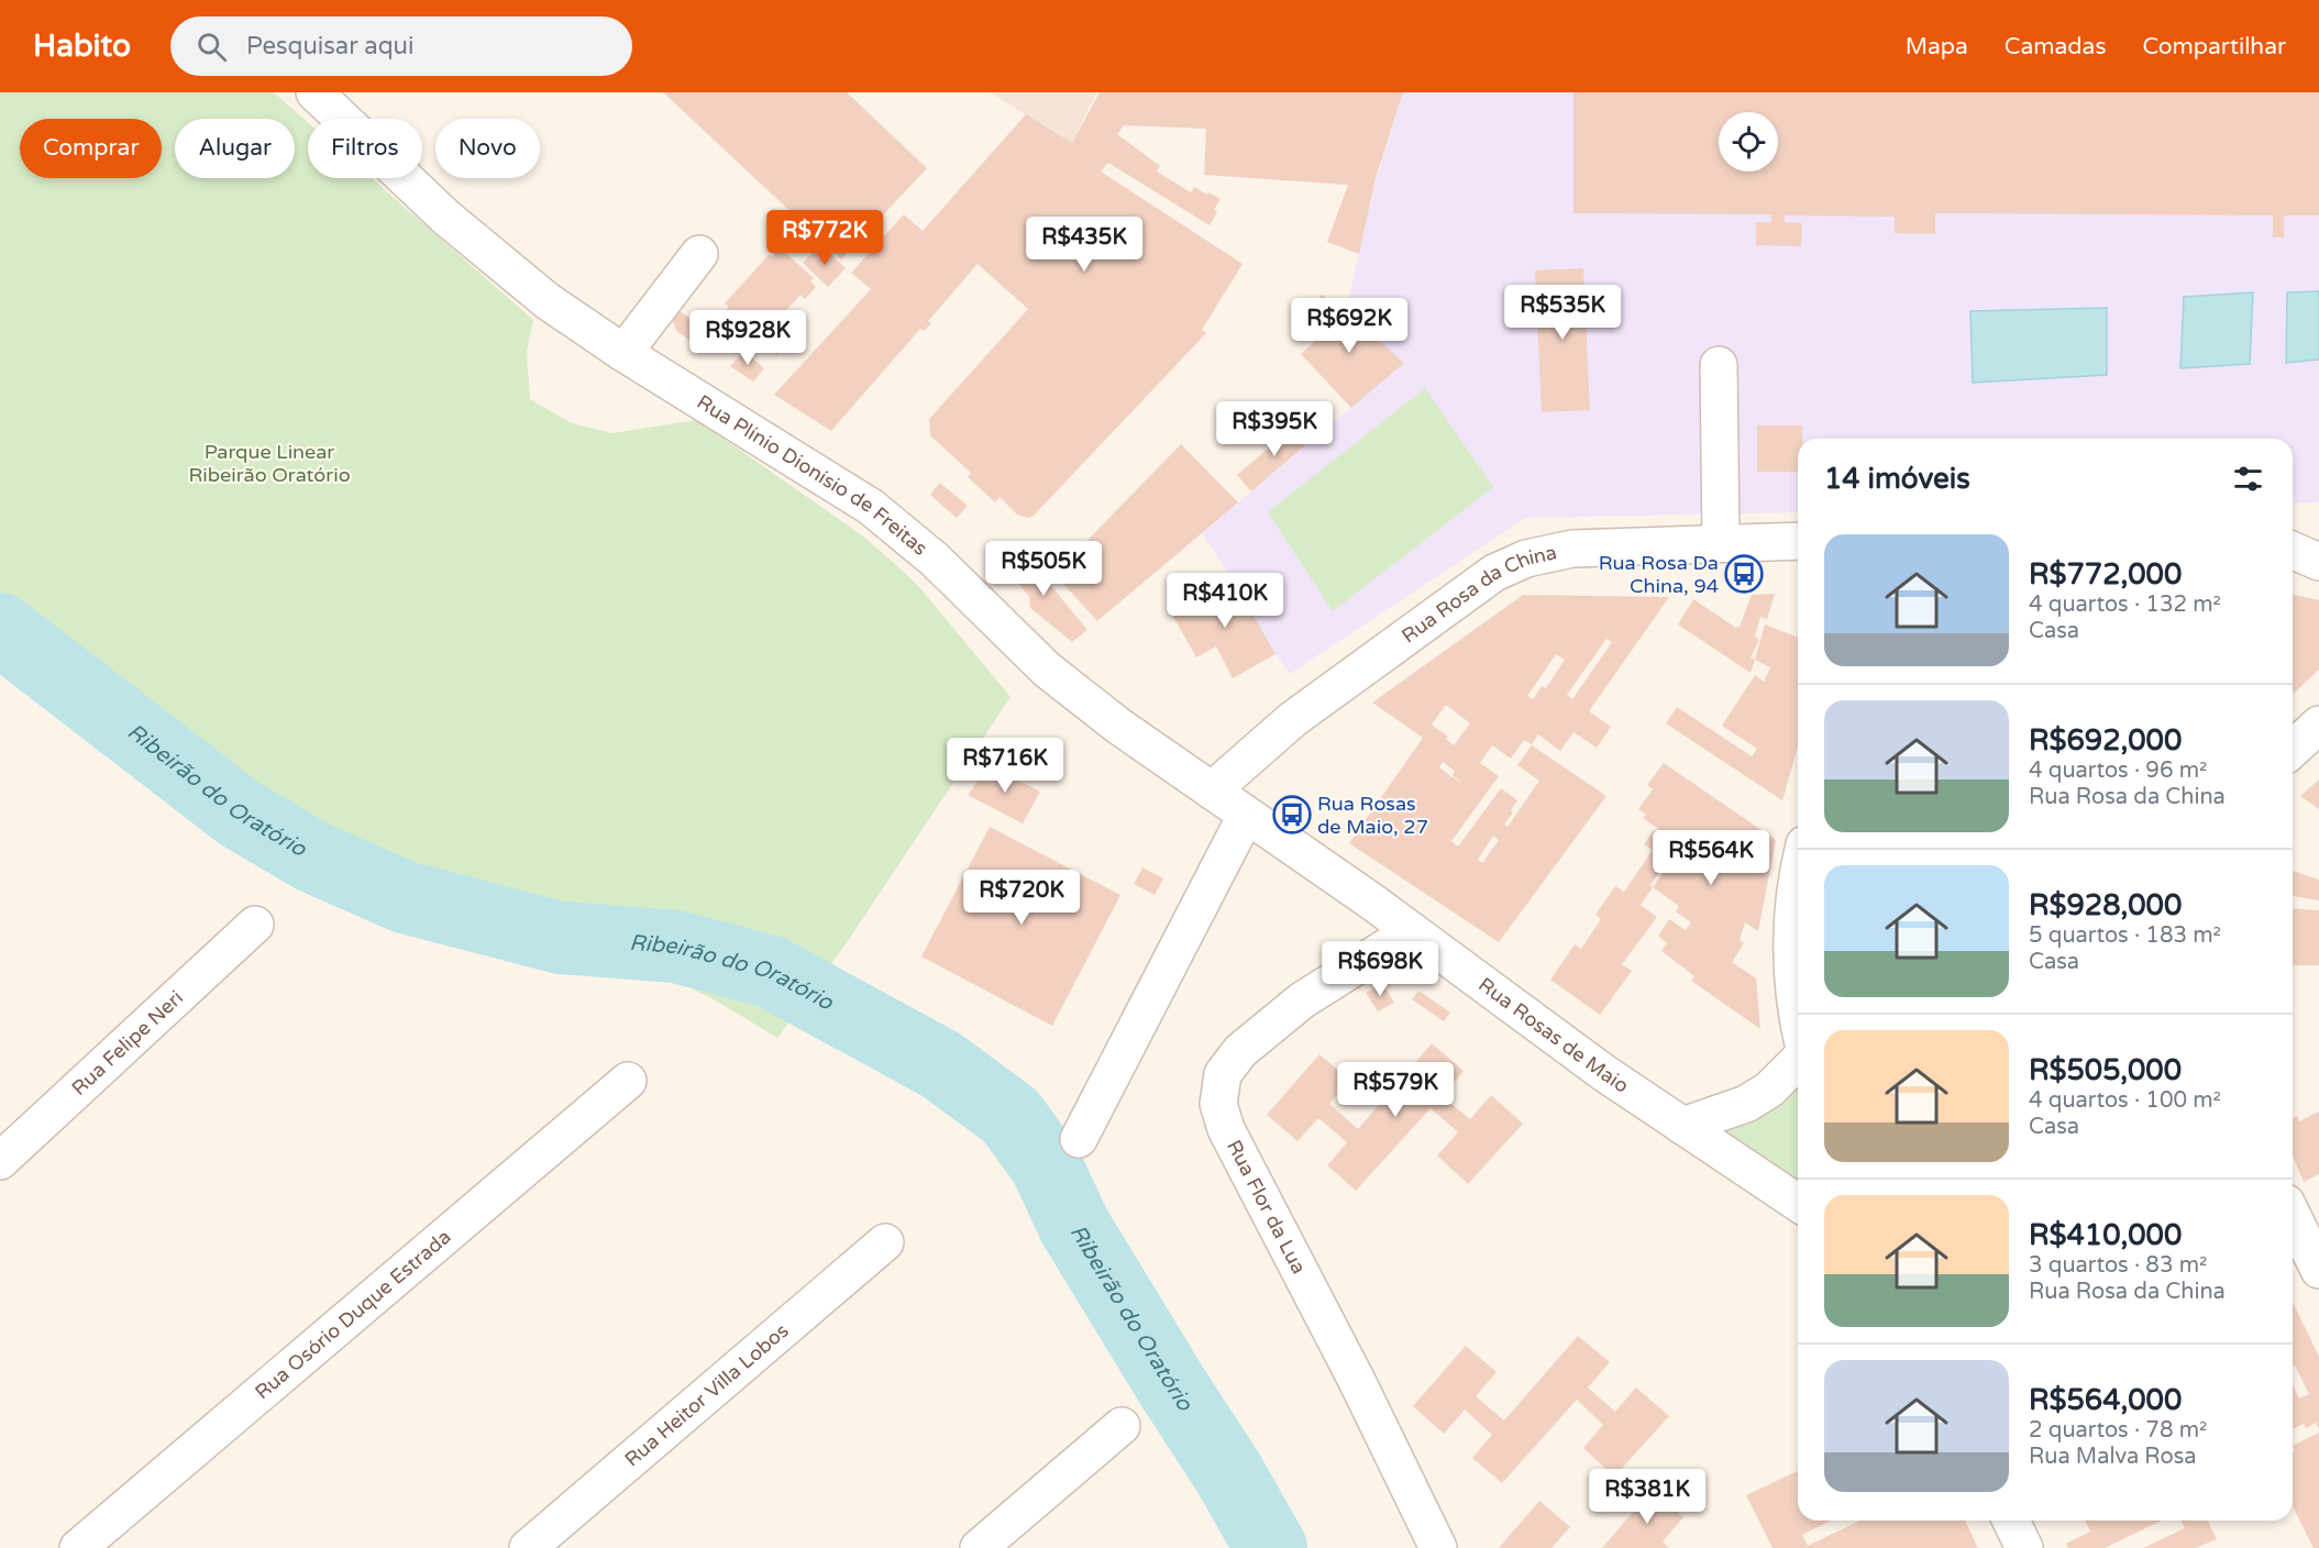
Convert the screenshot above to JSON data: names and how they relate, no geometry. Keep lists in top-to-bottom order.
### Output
{
  "streets": {
    "street": [
      "Rua Plínio Dionísio de Freitas",
      "Rua Rosa da China",
      "Rua Rosas de Maio",
      "Rua Felipe Neri",
      "Rua Flor da Lua",
      "Rua Osório Duque Estrada",
      "Rua Heitor Villa Lobos"
    ]
  },
  "crossings": [
    ["Rua Plínio Dionísio de Freitas", "Rua Rosa da China"],
    ["Rua Plínio Dionísio de Freitas", "Rua Rosas de Maio"],
    ["Rua Rosa da China", "Rua Rosas de Maio"],
    ["Rua Rosas de Maio", "Rua Flor da Lua"]
  ],
  "water": ["Ribeirão do Oratório"],
  "parks": ["Parque Linear Ribeirão Oratório"],
  "places": {
    "bus stop": ["Rua Rosa Da China, 94", "Rua Rosas de Maio, 27"]
  },
  "page": {
    "header": "Habito",
    "search": "Pesquisar aqui",
    "nav": ["Mapa", "Camadas", "Compartilhar"],
    "chip": [
      "Comprar",
      "Alugar",
      "Filtros",
      "Novo"
    ],
    "price": [
      "R$772K",
      "R$435K",
      "R$535K",
      "R$692K",
      "R$928K",
      "R$395K",
      "R$505K",
      "R$410K",
      "R$716K",
      "R$564K",
      "R$720K",
      "R$698K",
      "R$579K",
      "R$381K"
    ],
    "heading": "14 imóveis",
    "list": [
      {
        "name": "R$772,000",
        "note": "4 quartos · 132 m² · Casa"
      },
      {
        "name": "R$692,000",
        "note": "4 quartos · 96 m² · Rua Rosa da China"
      },
      {
        "name": "R$928,000",
        "note": "5 quartos · 183 m² · Casa"
      },
      {
        "name": "R$505,000",
        "note": "4 quartos · 100 m² · Casa"
      },
      {
        "name": "R$410,000",
        "note": "3 quartos · 83 m² · Rua Rosa da China"
      },
      {
        "name": "R$564,000",
        "note": "2 quartos · 78 m² · Rua Malva Rosa"
      }
    ]
  }
}
